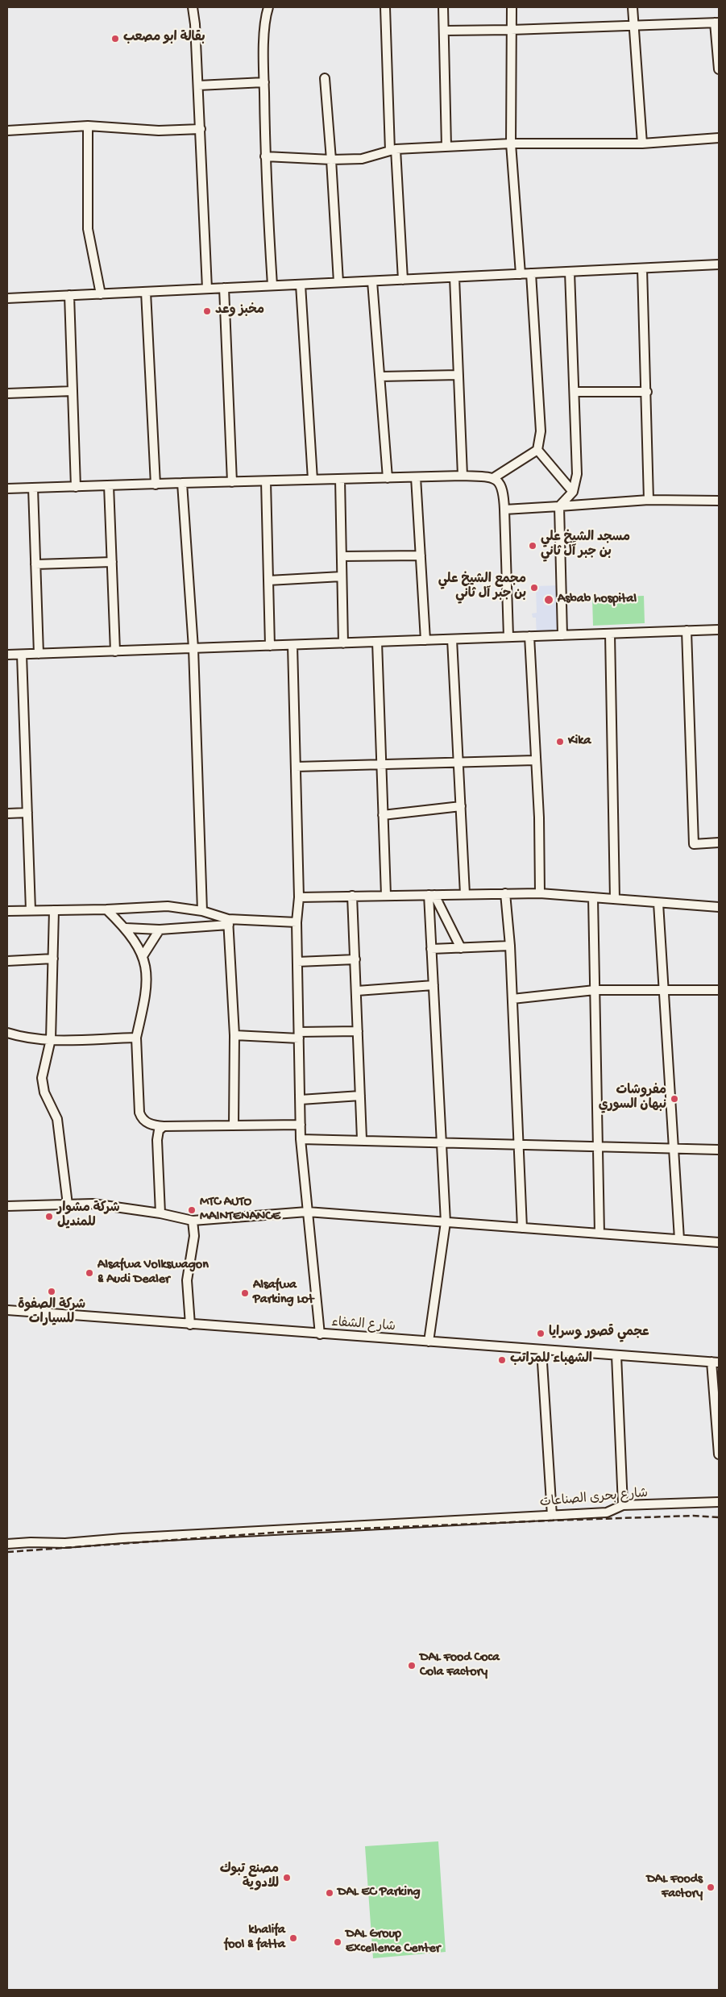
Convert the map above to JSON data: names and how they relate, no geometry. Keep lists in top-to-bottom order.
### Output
{
  "streets": {
    "street": ["شارع الشفاء", "شارع بحرى الصناعات"]
  },
  "places": [
    "بقالة ابو مصعب",
    "مخبز وعد",
    "مسجد الشيخ علي بن جبر آل ثاني",
    "مجمع الشيخ علي بن جبر آل ثاني",
    "Asbab hospital",
    "Kika",
    "مفروشات نبهان السوري",
    "MTC AUTO MAINTENANCE",
    "شركة مشوار للمنديل",
    "Alsafwa Volkswagon & Audi Dealer",
    "شركة الصفوة للسيارات",
    "Alsafwa Parking Lot",
    "عجمي قصور وسرايا",
    "الشهباء للمراتب",
    "DAL Food Coca Cola Factory",
    "مصنع تبوك للادوية",
    "DAL Foods Factory",
    "DAL EC Parking",
    "khalifa fool & fatta",
    "DAL Group Excellence Center"
  ]
}
